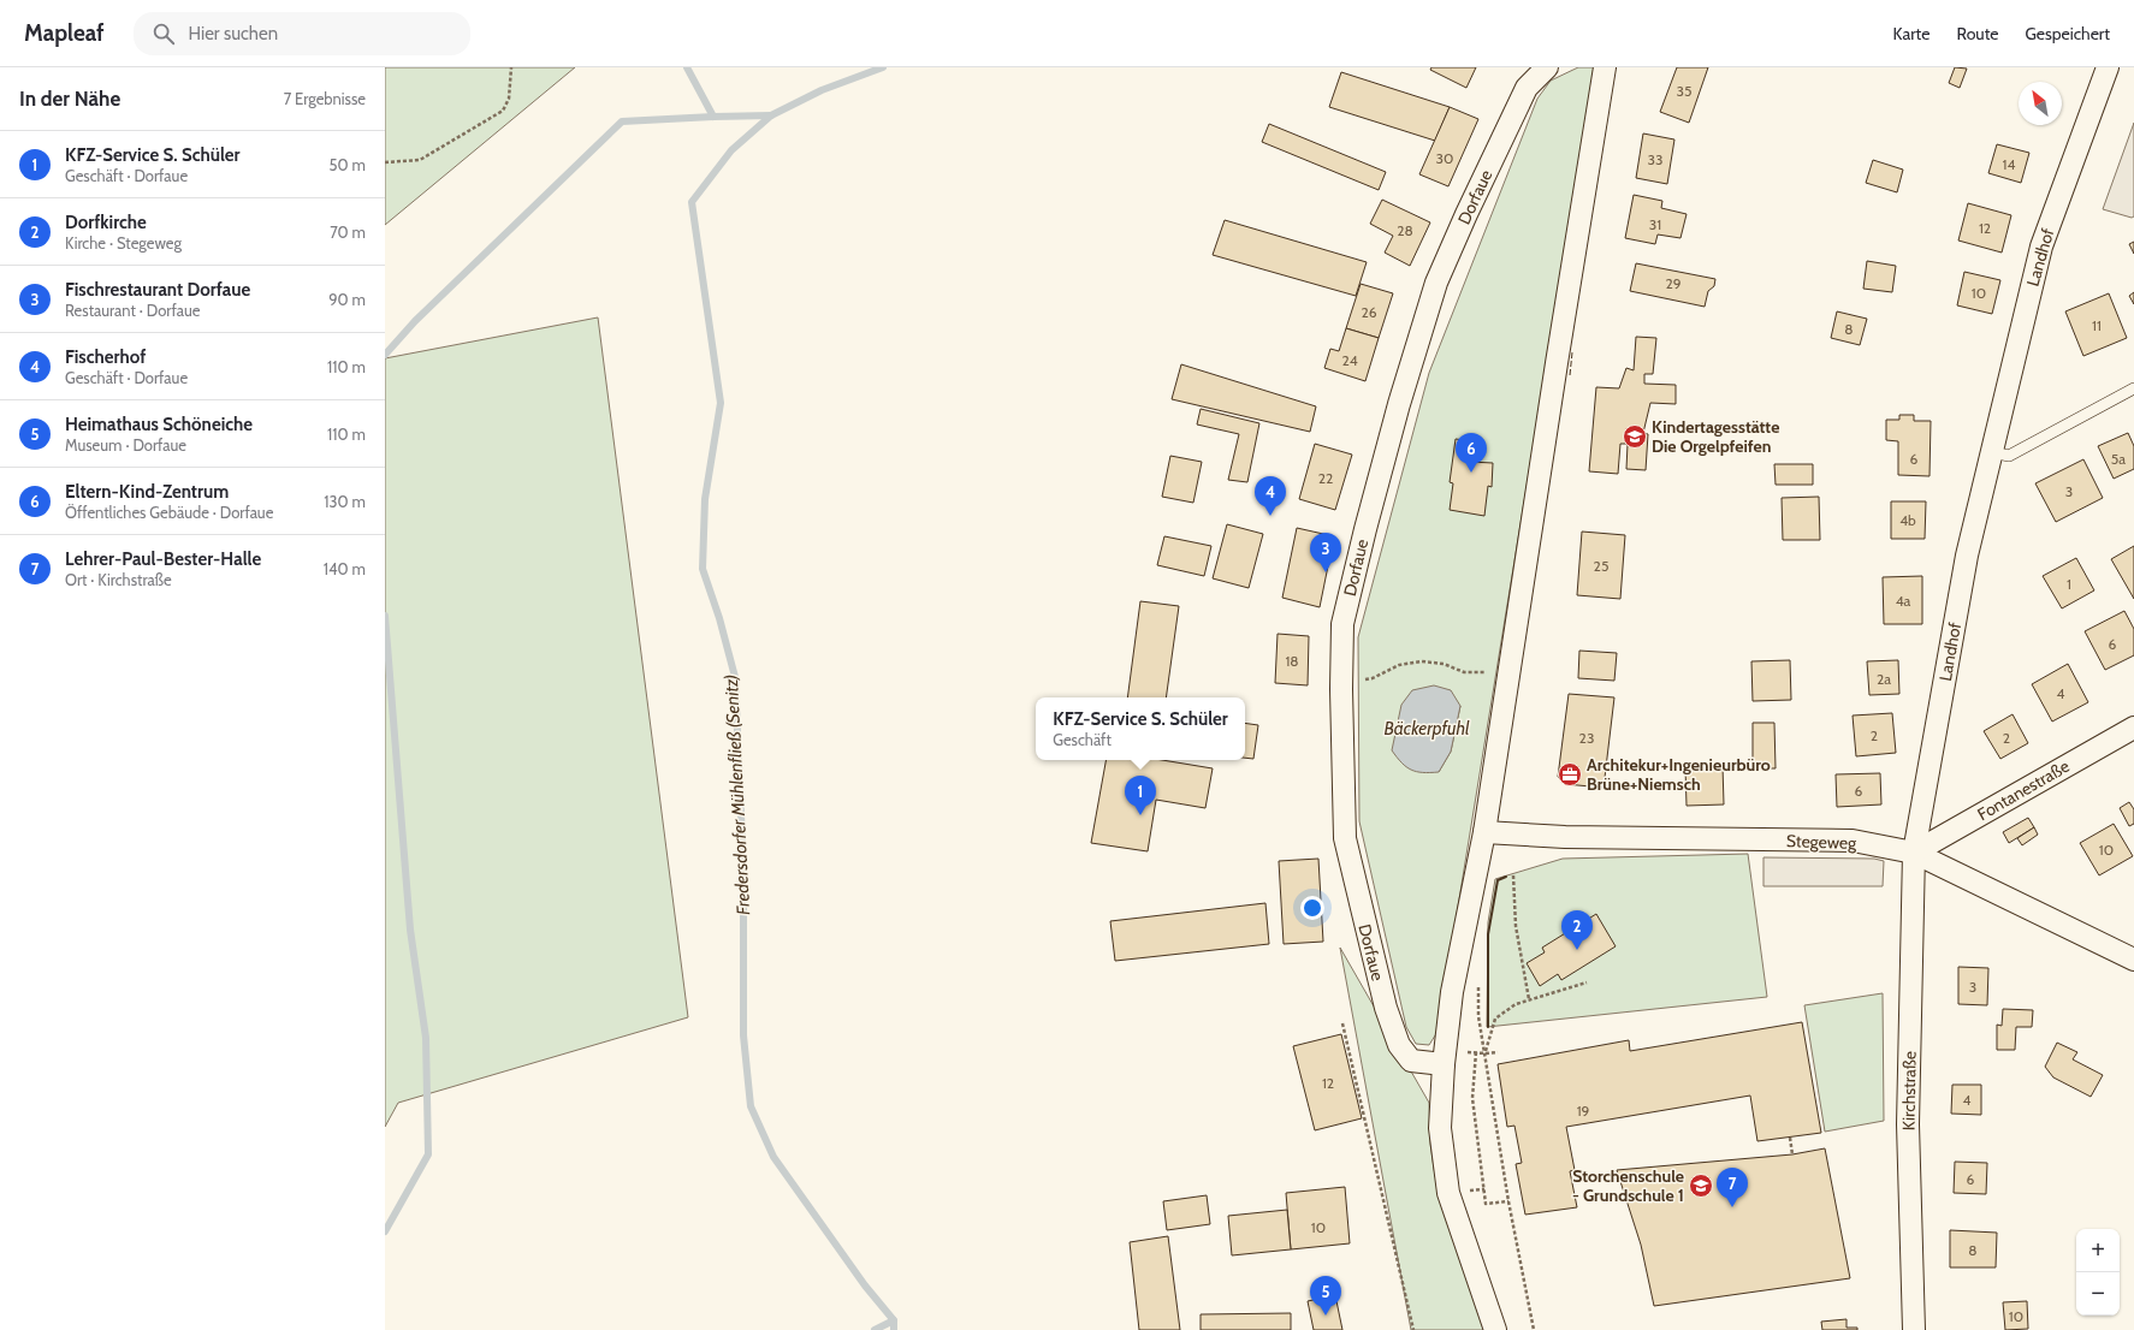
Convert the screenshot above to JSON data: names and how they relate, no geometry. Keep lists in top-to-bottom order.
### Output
{
  "streets": {
    "street": [
      "Dorfaue",
      "Landhof",
      "Fontanestraße",
      "Stegeweg",
      "Kirchstraße"
    ]
  },
  "crossings": [
    ["Landhof", "Fontanestraße"],
    ["Landhof", "Stegeweg"],
    ["Landhof", "Kirchstraße"],
    ["Fontanestraße", "Stegeweg"],
    ["Fontanestraße", "Kirchstraße"],
    ["Stegeweg", "Kirchstraße"]
  ],
  "water": ["Bäckerpfuhl", "Fredersdorfer Mühlenfließ (Senitz)"],
  "places": {
    "school or university": ["Kindertagesstätte Die Orgelpfeifen", "Storchenschule - Grundschule 1"],
    "office": ["Architekur+Ingenieurbüro Brüne+Niemsch"]
  },
  "house_numbers": [
    "35",
    "30",
    "33",
    "14",
    "31",
    "12",
    "28",
    "29",
    "10",
    "26",
    "11",
    "8",
    "24",
    "6",
    "5a",
    "22",
    "3",
    "4b",
    "25",
    "1",
    "4a",
    "6",
    "18",
    "2a",
    "4",
    "2",
    "23",
    "2",
    "6",
    "10",
    "3",
    "12",
    "4",
    "19",
    "6",
    "10",
    "8",
    "10"
  ],
  "north": "top left",
  "page": {
    "header": "Mapleaf",
    "search": "Hier suchen",
    "nav": ["Karte", "Route", "Gespeichert"],
    "heading": ["In der Nähe", "7 Ergebnisse"],
    "list": [
      {
        "mark": "1",
        "name": "KFZ-Service S. Schüler",
        "note": "Geschäft · Dorfaue",
        "value": "50 m"
      },
      {
        "mark": "2",
        "name": "Dorfkirche",
        "note": "Kirche · Stegeweg",
        "value": "70 m"
      },
      {
        "mark": "3",
        "name": "Fischrestaurant Dorfaue",
        "note": "Restaurant · Dorfaue",
        "value": "90 m"
      },
      {
        "mark": "4",
        "name": "Fischerhof",
        "note": "Geschäft · Dorfaue",
        "value": "110 m"
      },
      {
        "mark": "5",
        "name": "Heimathaus Schöneiche",
        "note": "Museum · Dorfaue",
        "value": "110 m"
      },
      {
        "mark": "6",
        "name": "Eltern-Kind-Zentrum",
        "note": "Öffentliches Gebäude · Dorfaue",
        "value": "130 m"
      },
      {
        "mark": "7",
        "name": "Lehrer-Paul-Bester-Halle",
        "note": "Ort · Kirchstraße",
        "value": "140 m"
      }
    ],
    "pins": [
      "6",
      "4",
      "3",
      "1",
      "2",
      "7",
      "5"
    ],
    "popup": ["KFZ-Service S. Schüler", "Geschäft"],
    "map_buttons": ["+", "−"]
  }
}
